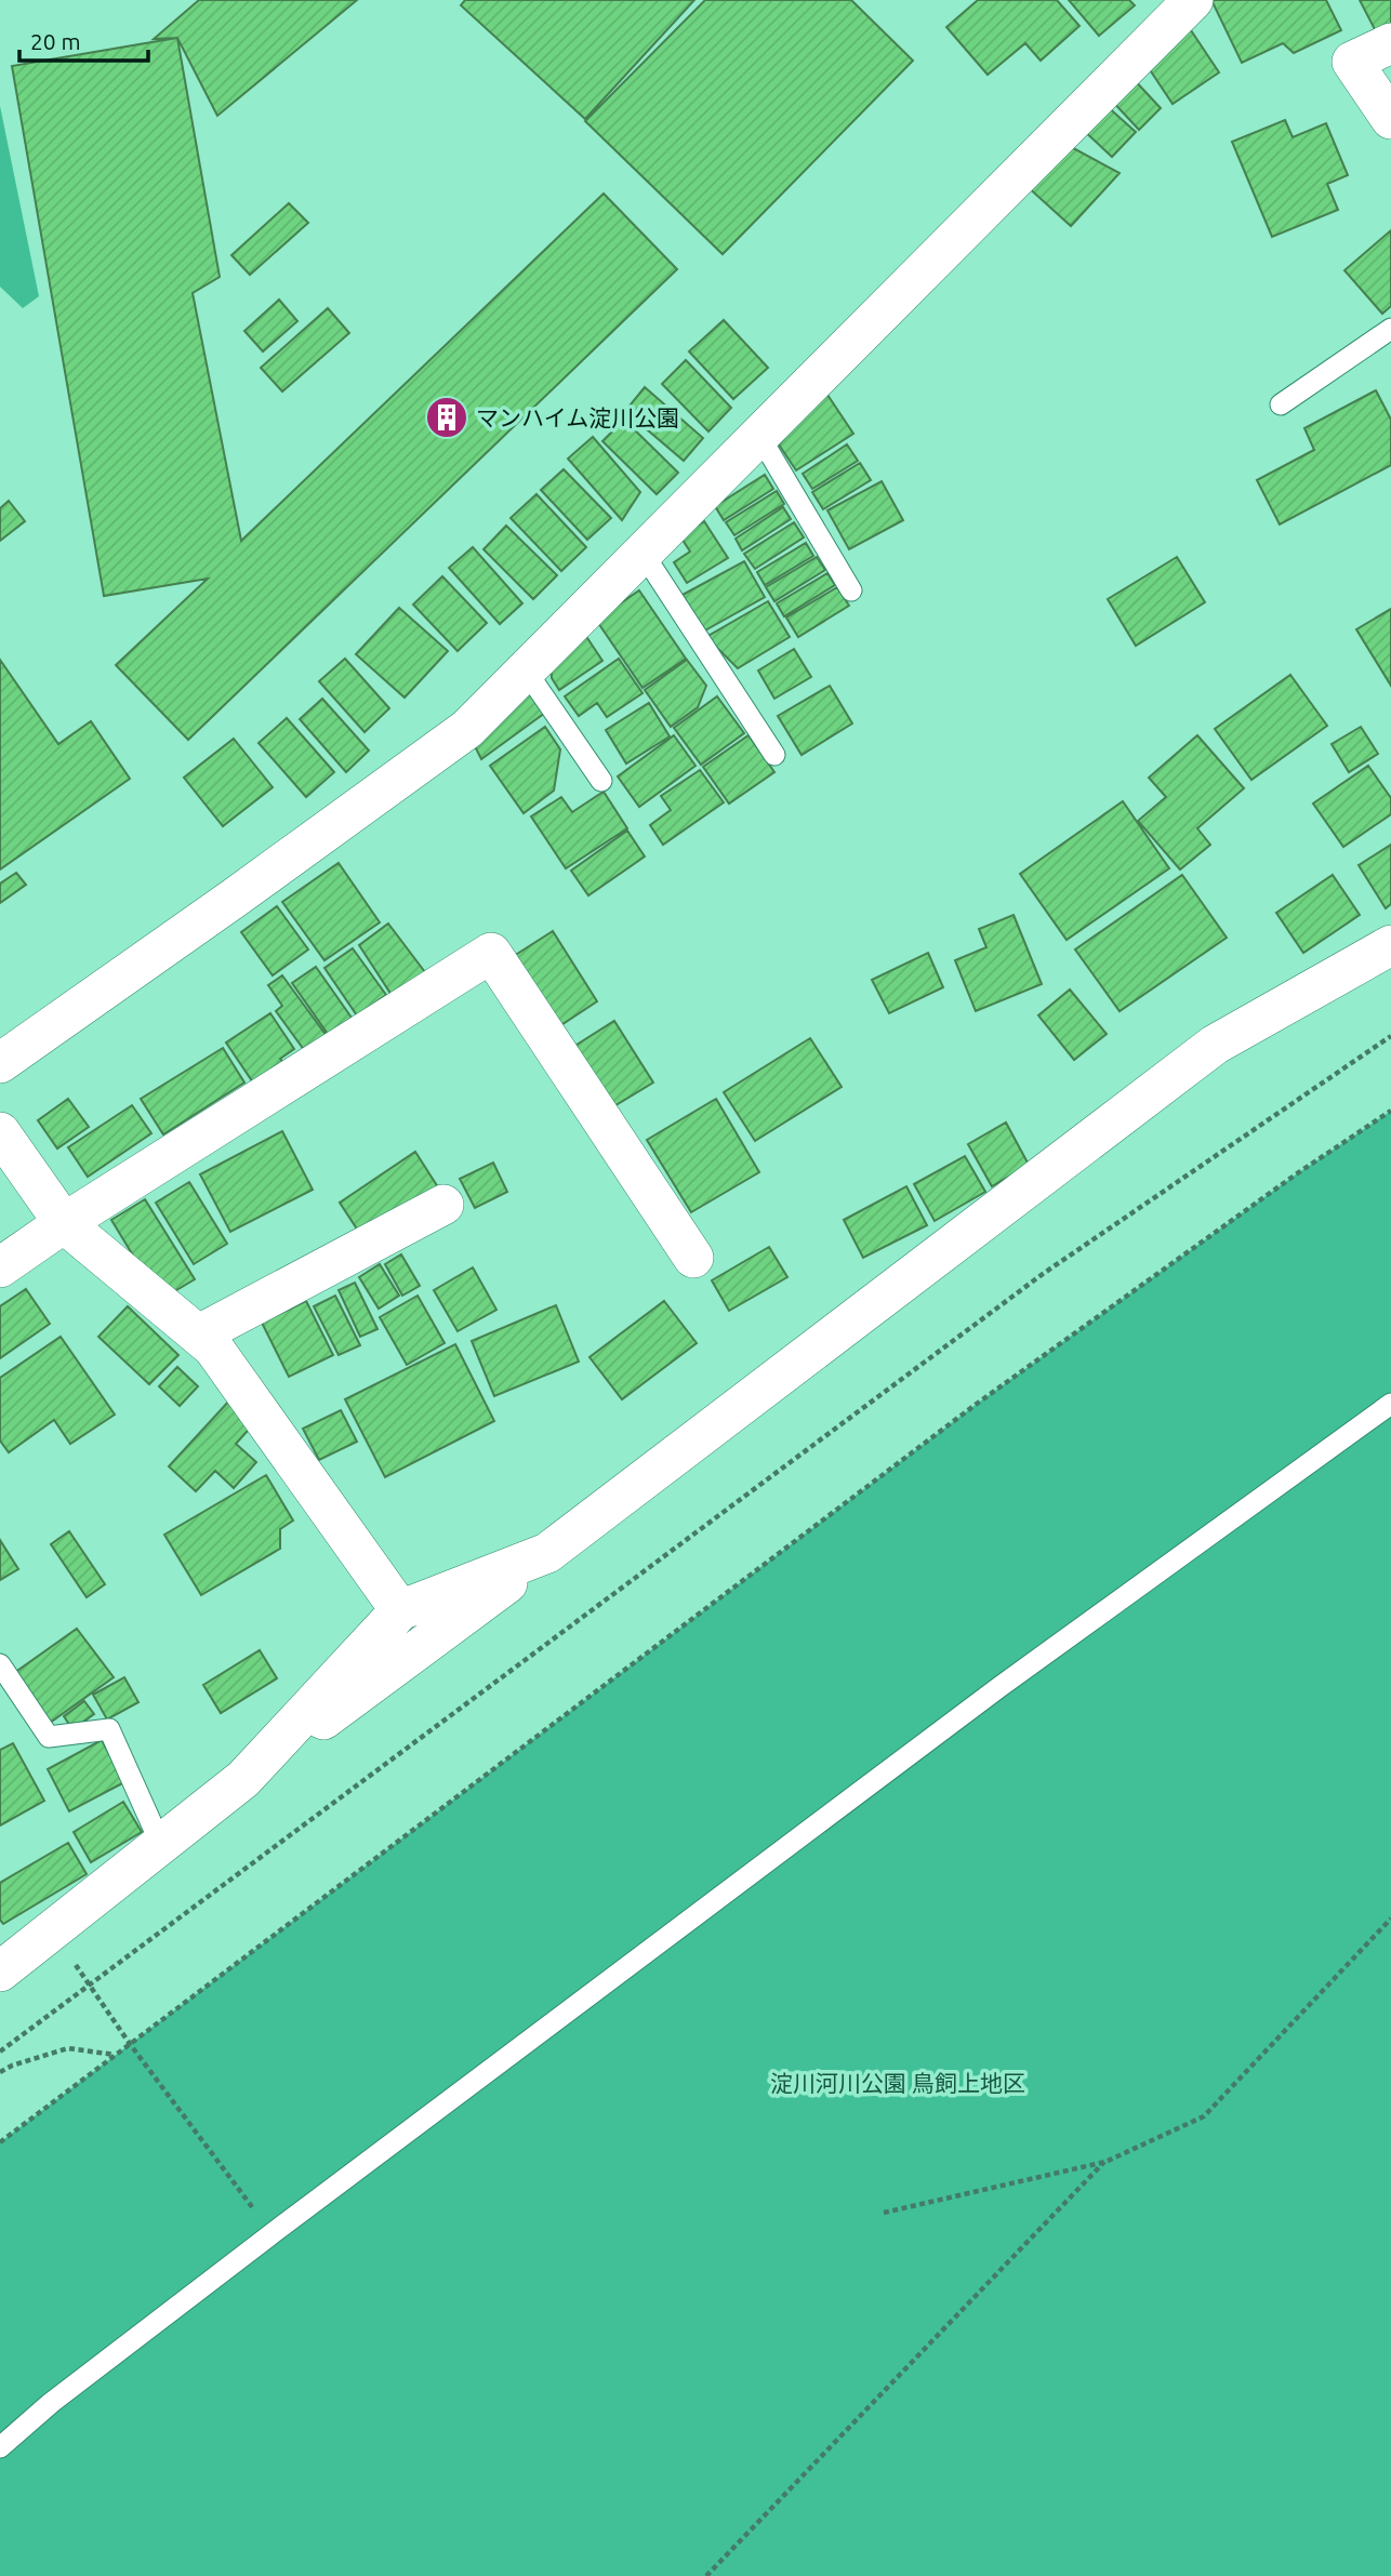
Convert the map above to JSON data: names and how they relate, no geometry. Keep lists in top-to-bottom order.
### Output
{
  "parks": ["淀川河川公園 鳥飼上地区"],
  "places": {
    "building": ["マンハイム淀川公園"]
  },
  "scale_bar": "20 m"
}
